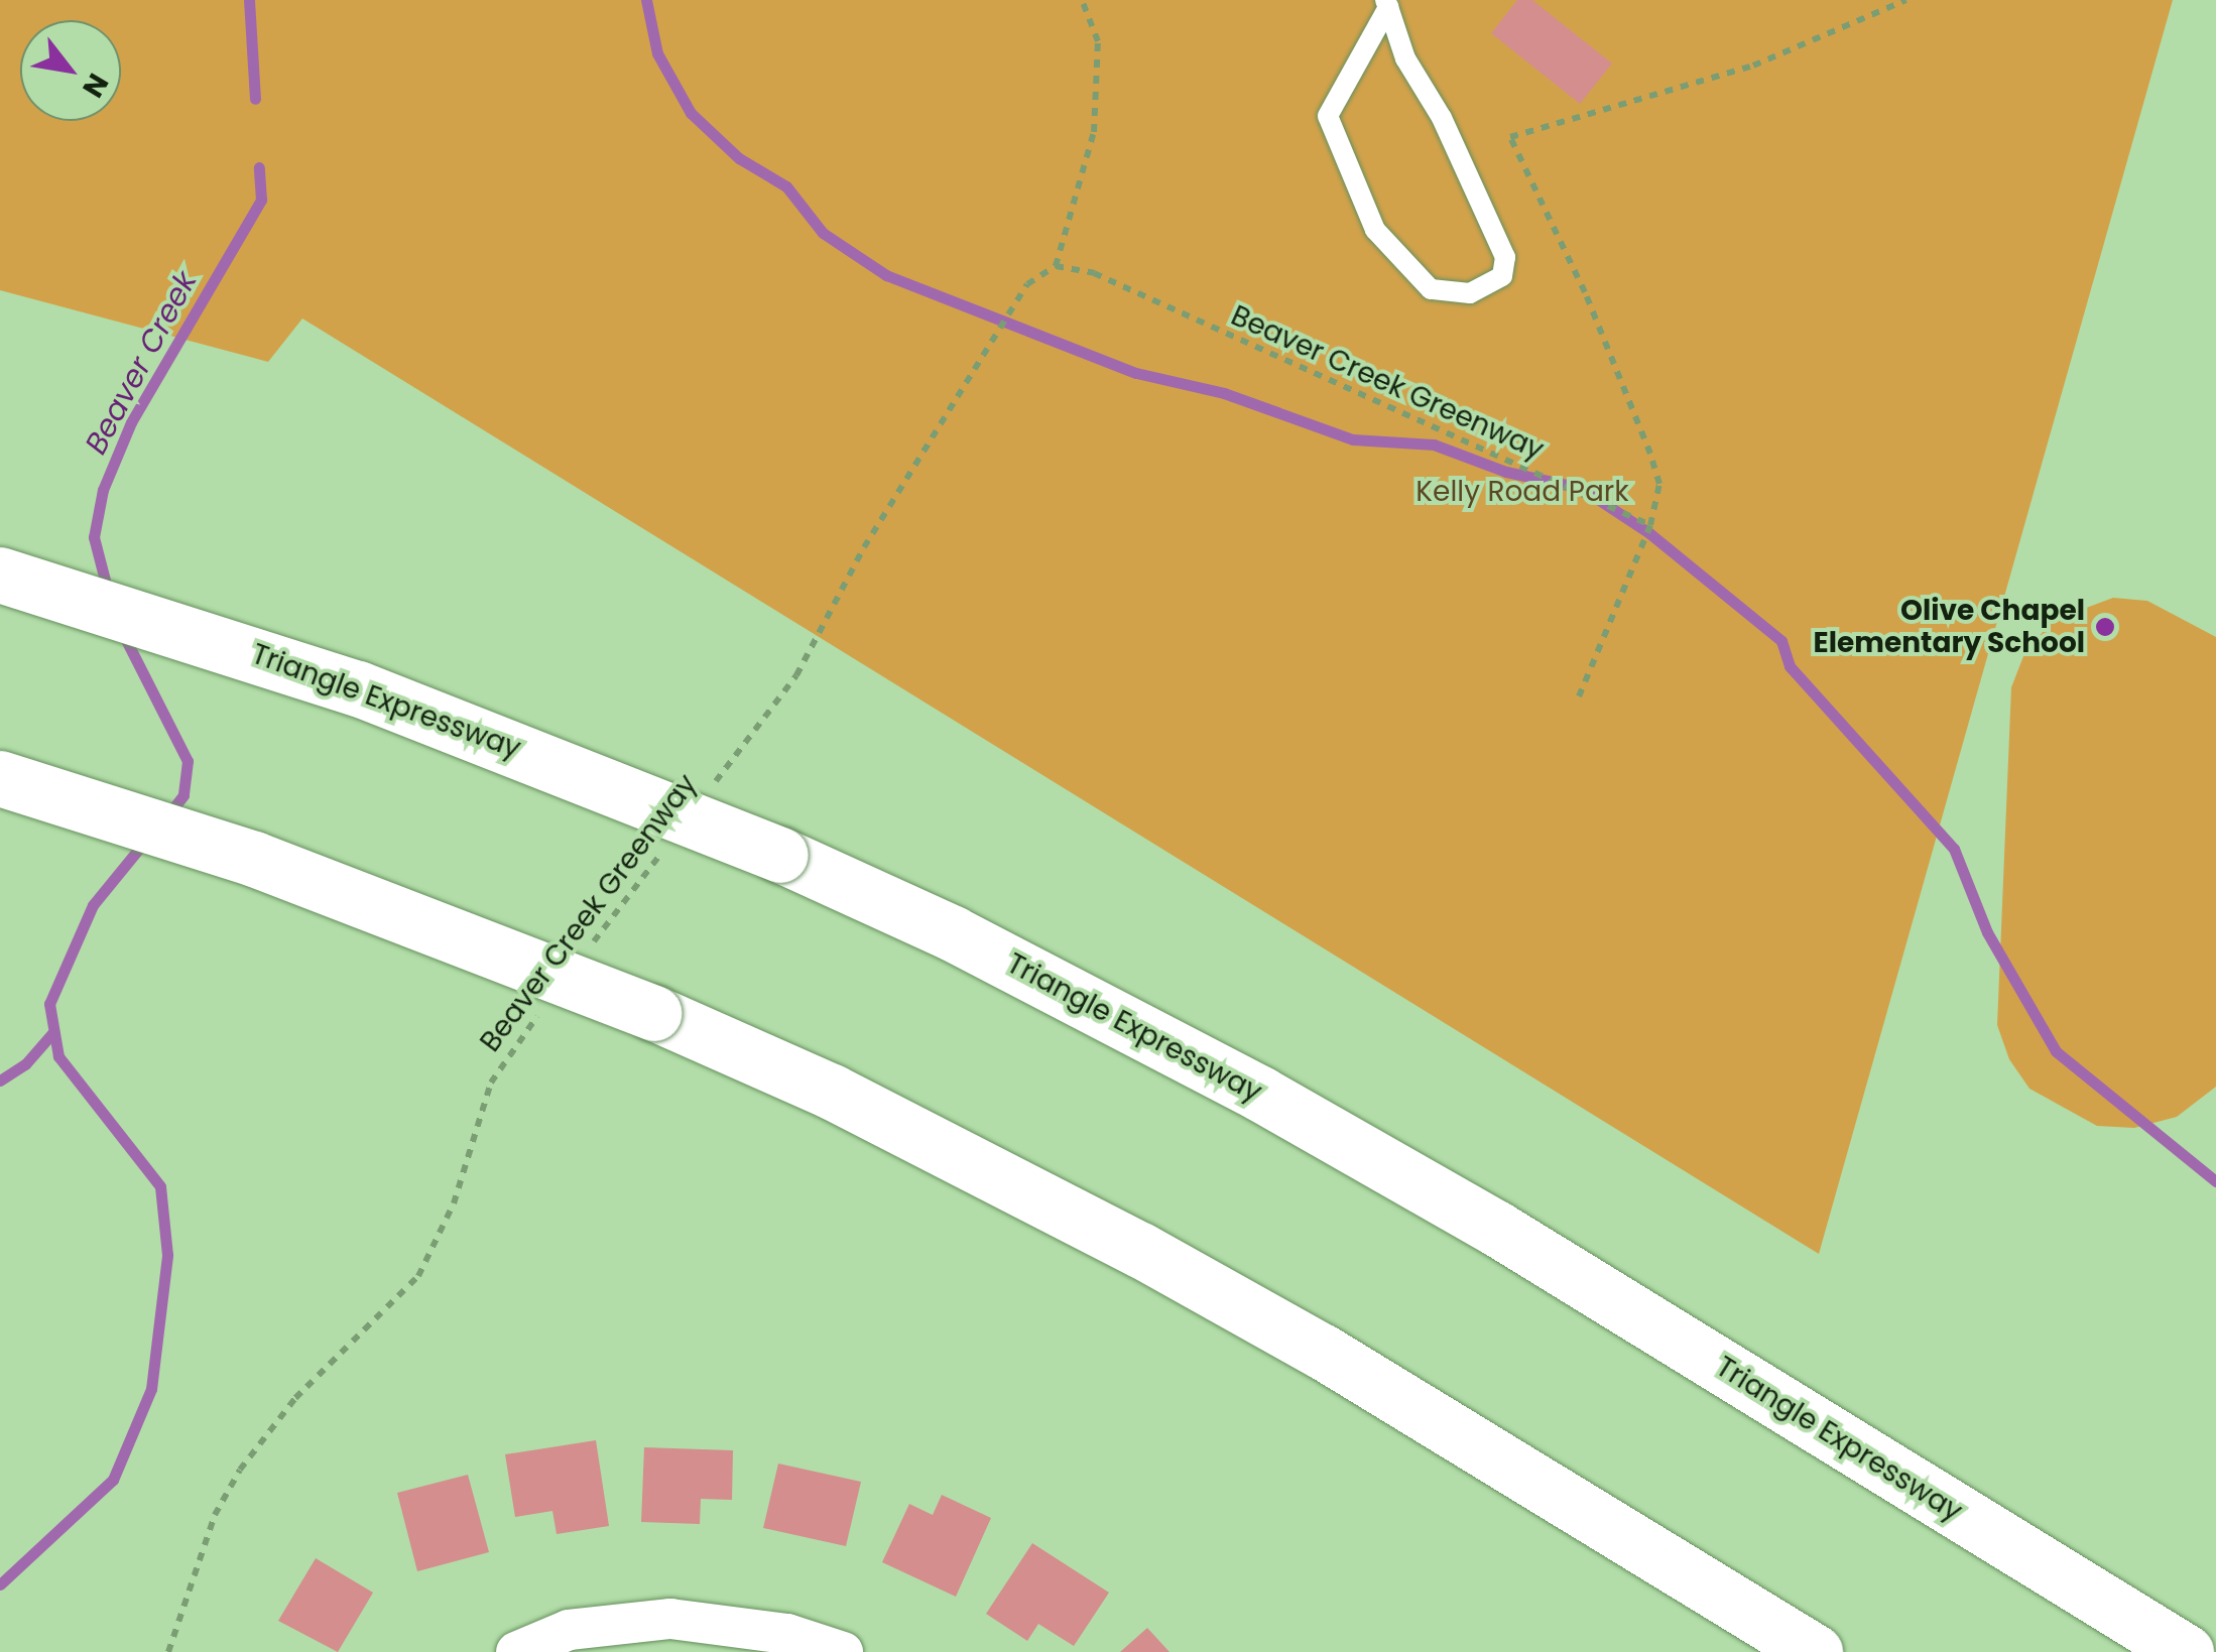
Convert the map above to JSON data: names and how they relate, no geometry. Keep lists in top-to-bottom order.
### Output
{
  "streets": {
    "highway": ["Triangle Expressway"],
    "path": ["Beaver Creek Greenway"]
  },
  "water": ["Beaver Creek"],
  "parks": ["Kelly Road Park"],
  "places": ["Olive Chapel Elementary School"],
  "north": "bottom right"
}
